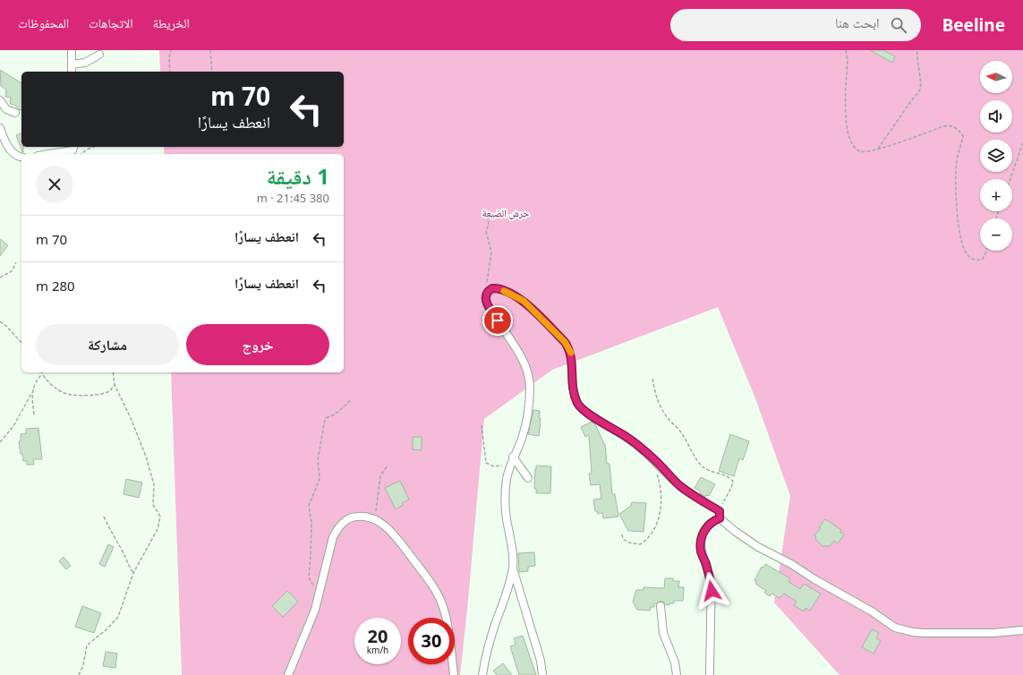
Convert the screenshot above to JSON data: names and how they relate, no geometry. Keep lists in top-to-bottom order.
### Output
{
  "parks": ["حرش الضيعة"],
  "north": "left",
  "page": {
    "header": "Beeline",
    "search": "ابحث هنا",
    "nav": ["الخريطة", "الاتجاهات", "المحفوظات"],
    "map_buttons": ["+", "−"],
    "turn": ["70 m", "انعطف يسارًا"],
    "heading": ["1 دقيقة", "380 m · 21:45"],
    "list": [
      {
        "name": "انعطف يسارًا",
        "value": "70 m"
      },
      {
        "name": "انعطف يسارًا",
        "value": "280 m"
      }
    ],
    "buttons": ["خروج", "مشاركة"],
    "speed": "20 km/h",
    "limit": "30"
  }
}
